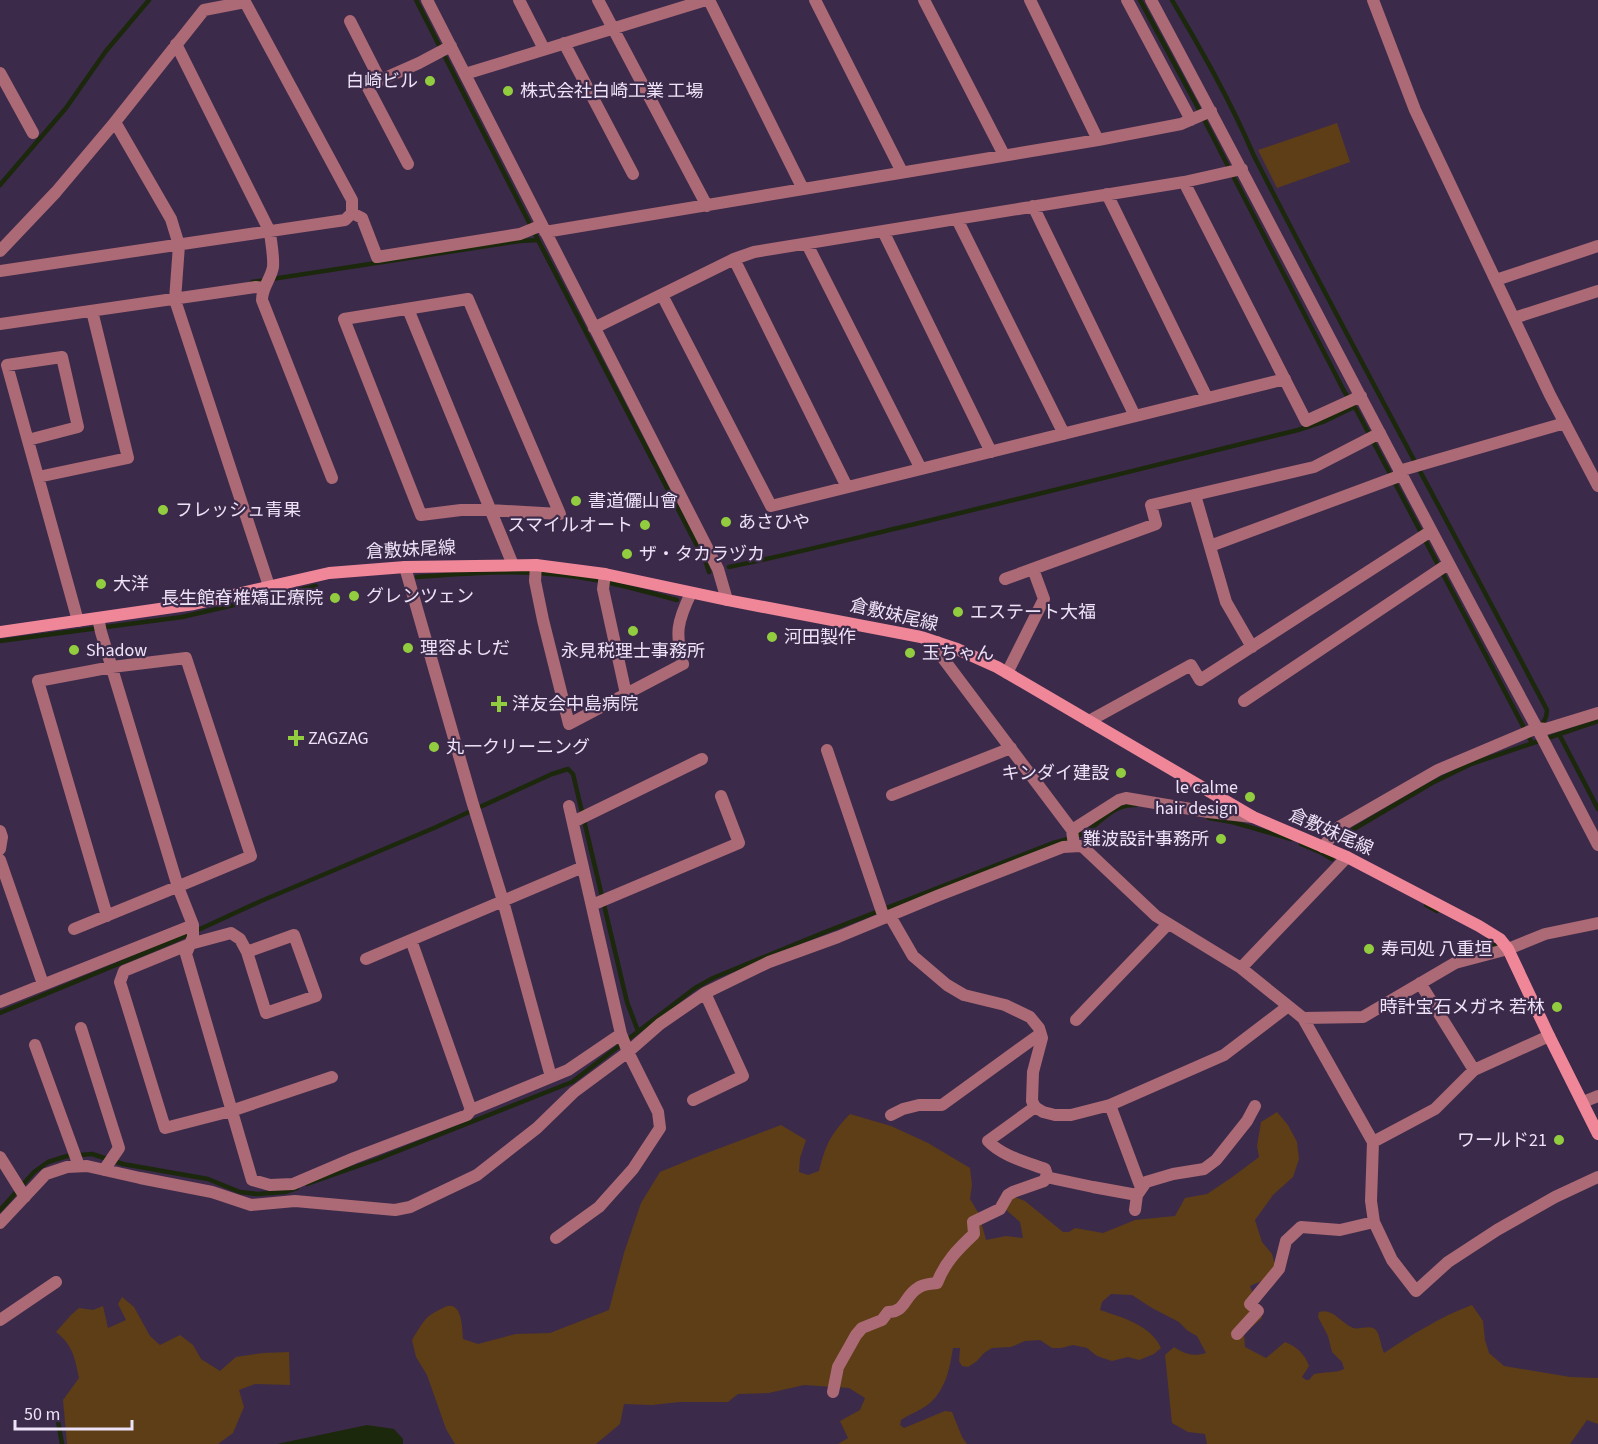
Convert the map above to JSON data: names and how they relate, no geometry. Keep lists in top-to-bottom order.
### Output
{
  "streets": {
    "main road": ["倉敷妹尾線"]
  },
  "places": {
    "other": [
      "白崎ビル",
      "株式会社白崎工業 工場",
      "書道儷山會",
      "フレッシュ青果",
      "あさひや",
      "スマイルオート",
      "ザ・タカラヅカ",
      "大洋",
      "グレンツェン",
      "長生館脊椎矯正療院",
      "エステート大福",
      "永見税理士事務所",
      "河田製作",
      "理容よしだ",
      "Shadow",
      "玉ちゃん",
      "丸一クリーニング",
      "キンダイ建設",
      "le calme hair design",
      "難波設計事務所",
      "寿司処 八重垣",
      "時計宝石メガネ 若林",
      "ワールド21"
    ],
    "health": ["洋友会中島病院", "ZAGZAG"]
  },
  "scale_bar": "50 m"
}
